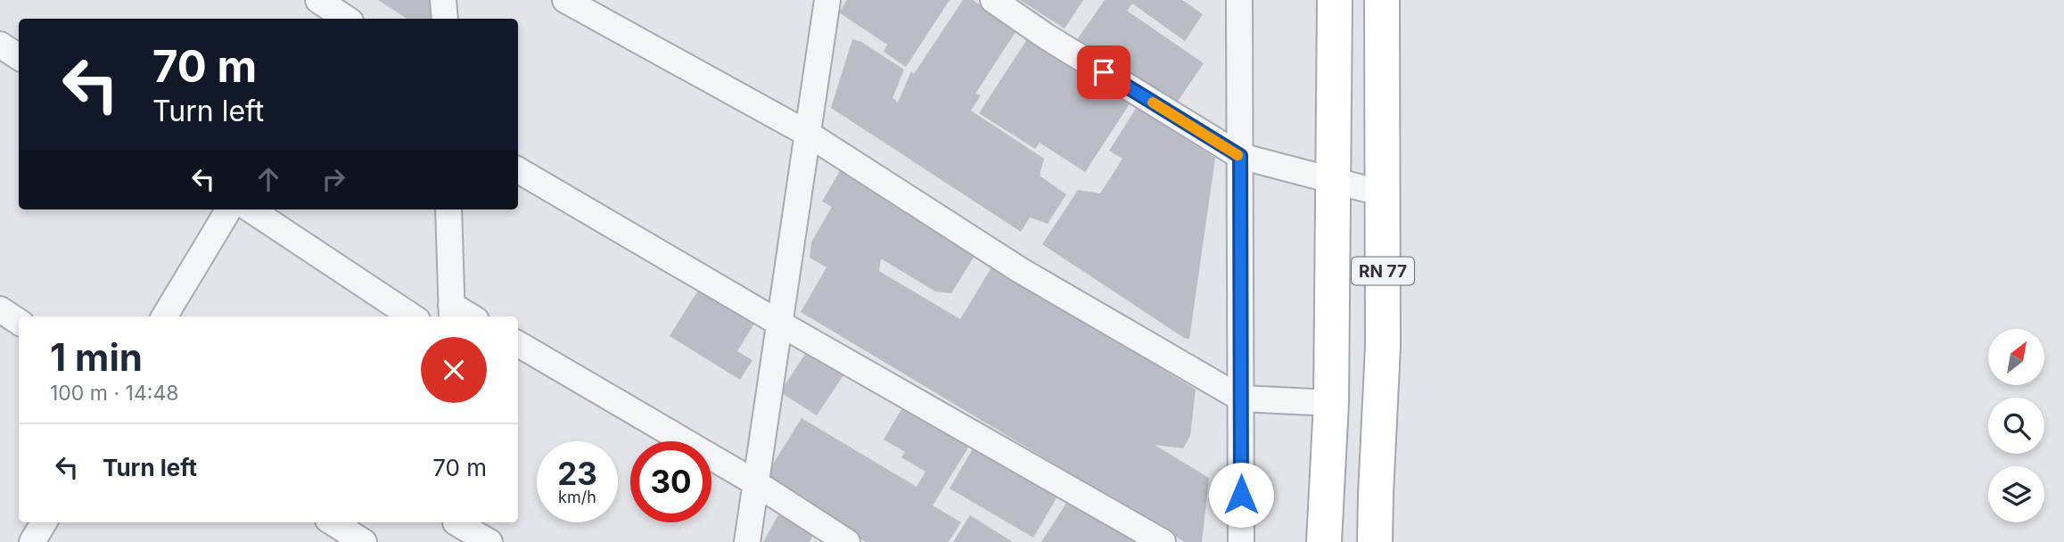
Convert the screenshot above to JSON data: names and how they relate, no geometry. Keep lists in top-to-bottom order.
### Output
{
  "streets": {
    "main road": ["RN 77"]
  },
  "north": "top right",
  "page": {
    "turn": ["70 m", "Turn left"],
    "heading": ["1 min", "100 m · 14:48"],
    "list": [
      {
        "name": "Turn left",
        "value": "70 m"
      }
    ],
    "speed": "23 km/h",
    "limit": "30"
  }
}
